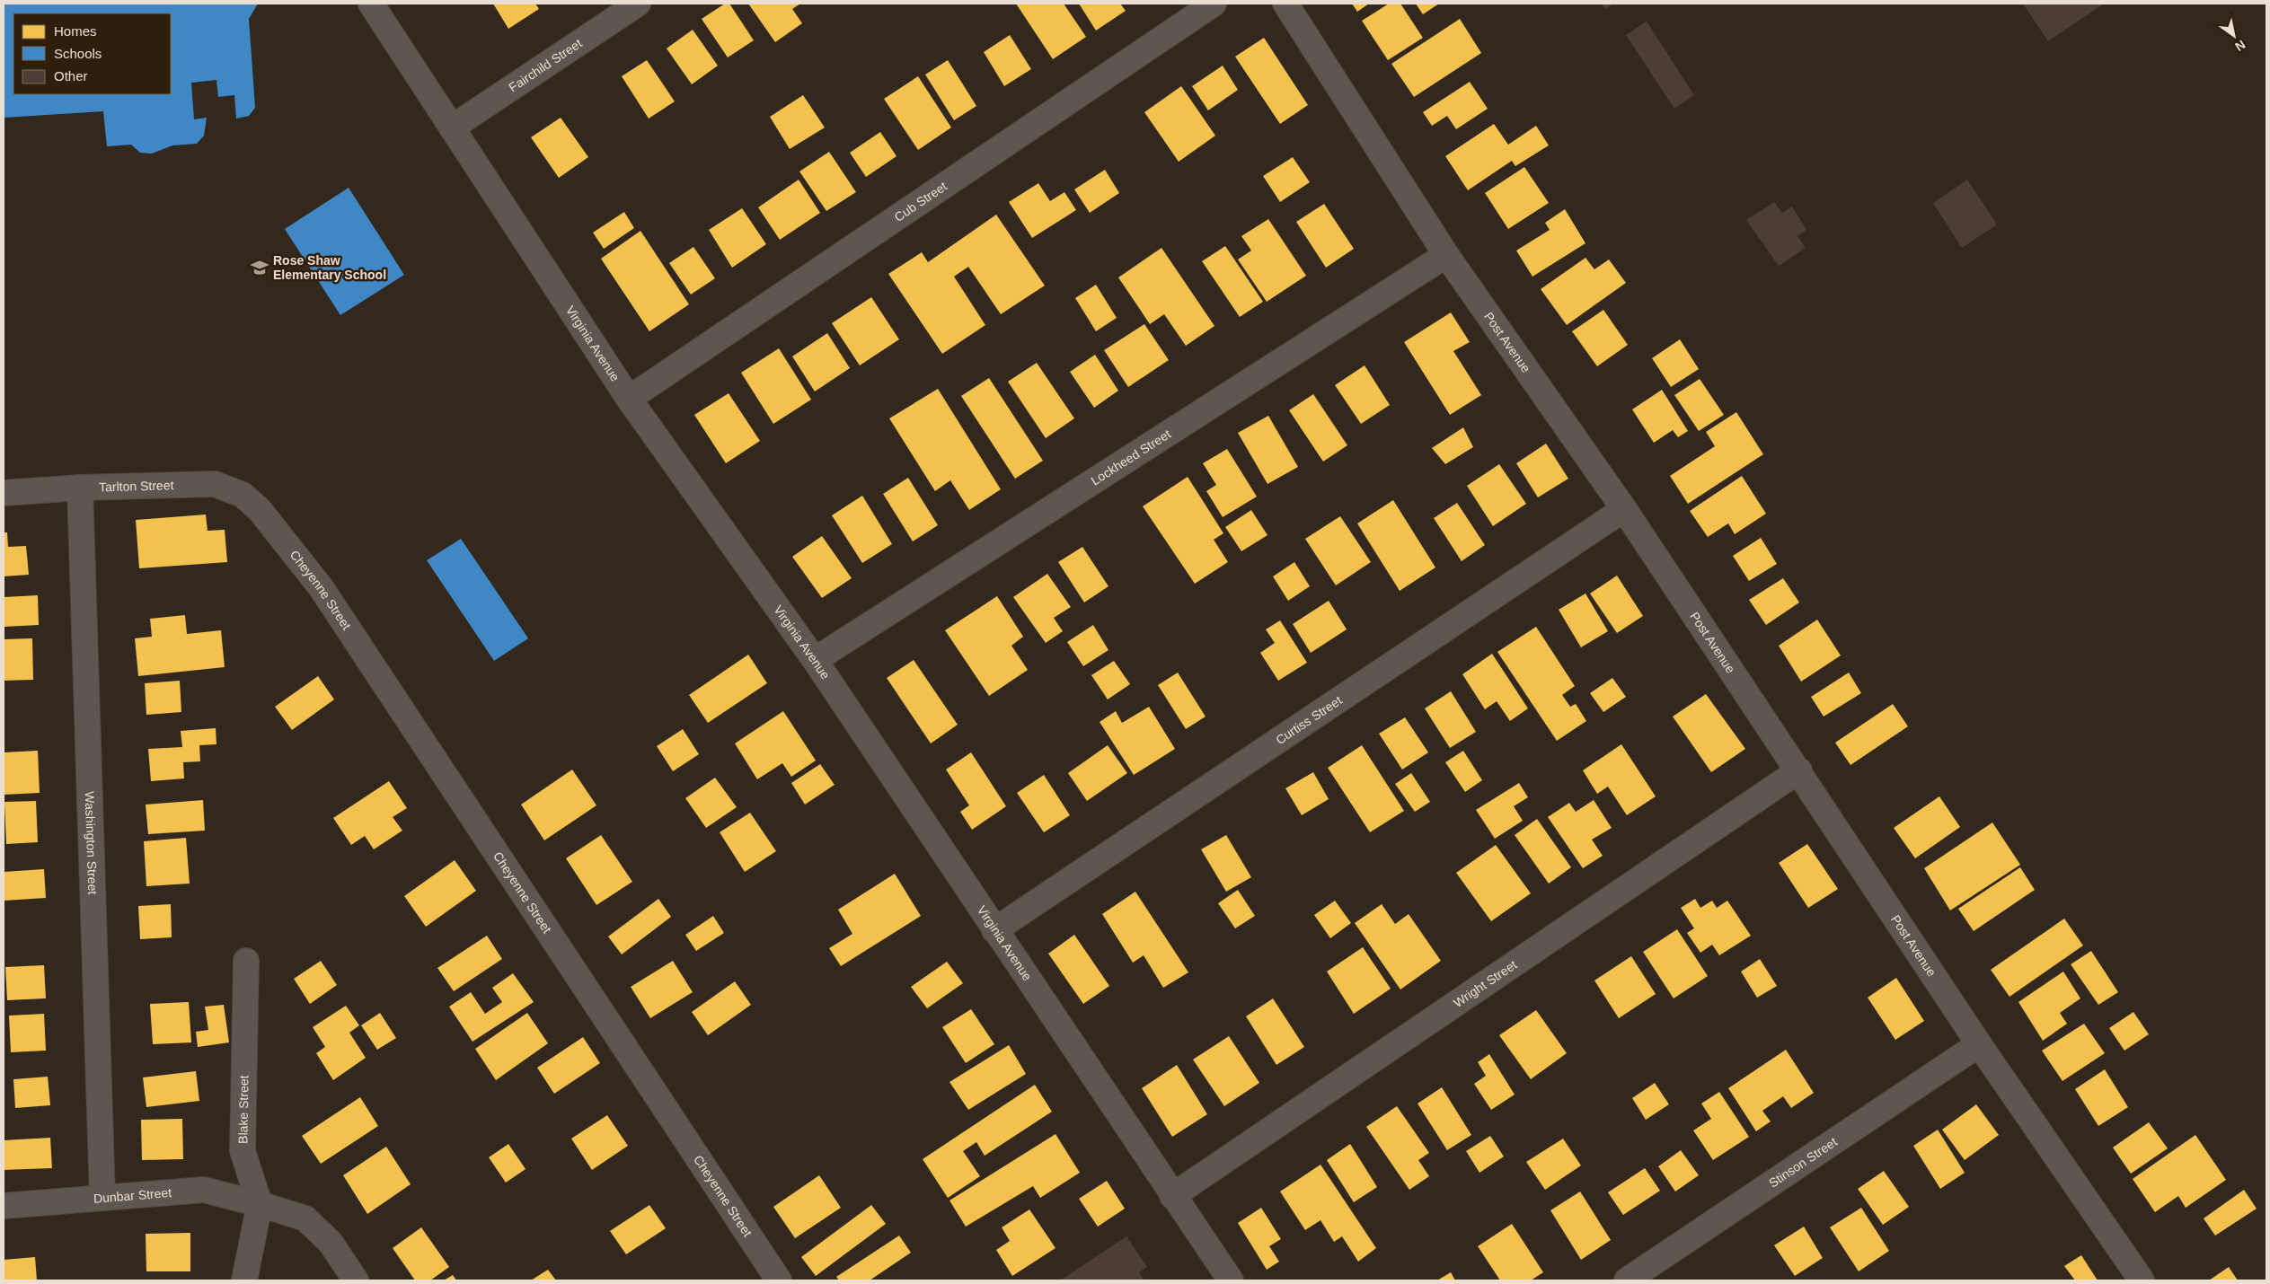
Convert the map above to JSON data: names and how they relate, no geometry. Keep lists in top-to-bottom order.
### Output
{
  "streets": {
    "street": [
      "Fairchild Street",
      "Cub Street",
      "Post Avenue",
      "Virginia Avenue",
      "Lockheed Street",
      "Tarlton Street",
      "Cheyenne Street",
      "Curtiss Street",
      "Washington Street",
      "Wright Street",
      "Blake Street",
      "Stinson Street",
      "Dunbar Street"
    ]
  },
  "crossings": [
    ["Fairchild Street", "Virginia Avenue"],
    ["Cub Street", "Virginia Avenue"],
    ["Post Avenue", "Lockheed Street"],
    ["Post Avenue", "Curtiss Street"],
    ["Post Avenue", "Wright Street"],
    ["Post Avenue", "Stinson Street"],
    ["Virginia Avenue", "Lockheed Street"],
    ["Virginia Avenue", "Curtiss Street"],
    ["Virginia Avenue", "Wright Street"],
    ["Tarlton Street", "Cheyenne Street"],
    ["Tarlton Street", "Washington Street"],
    ["Washington Street", "Dunbar Street"],
    ["Blake Street", "Dunbar Street"]
  ],
  "places": {
    "school or university": ["Rose Shaw Elementary School"]
  },
  "legend": ["Homes", "Schools", "Other"],
  "north": "bottom right"
}
